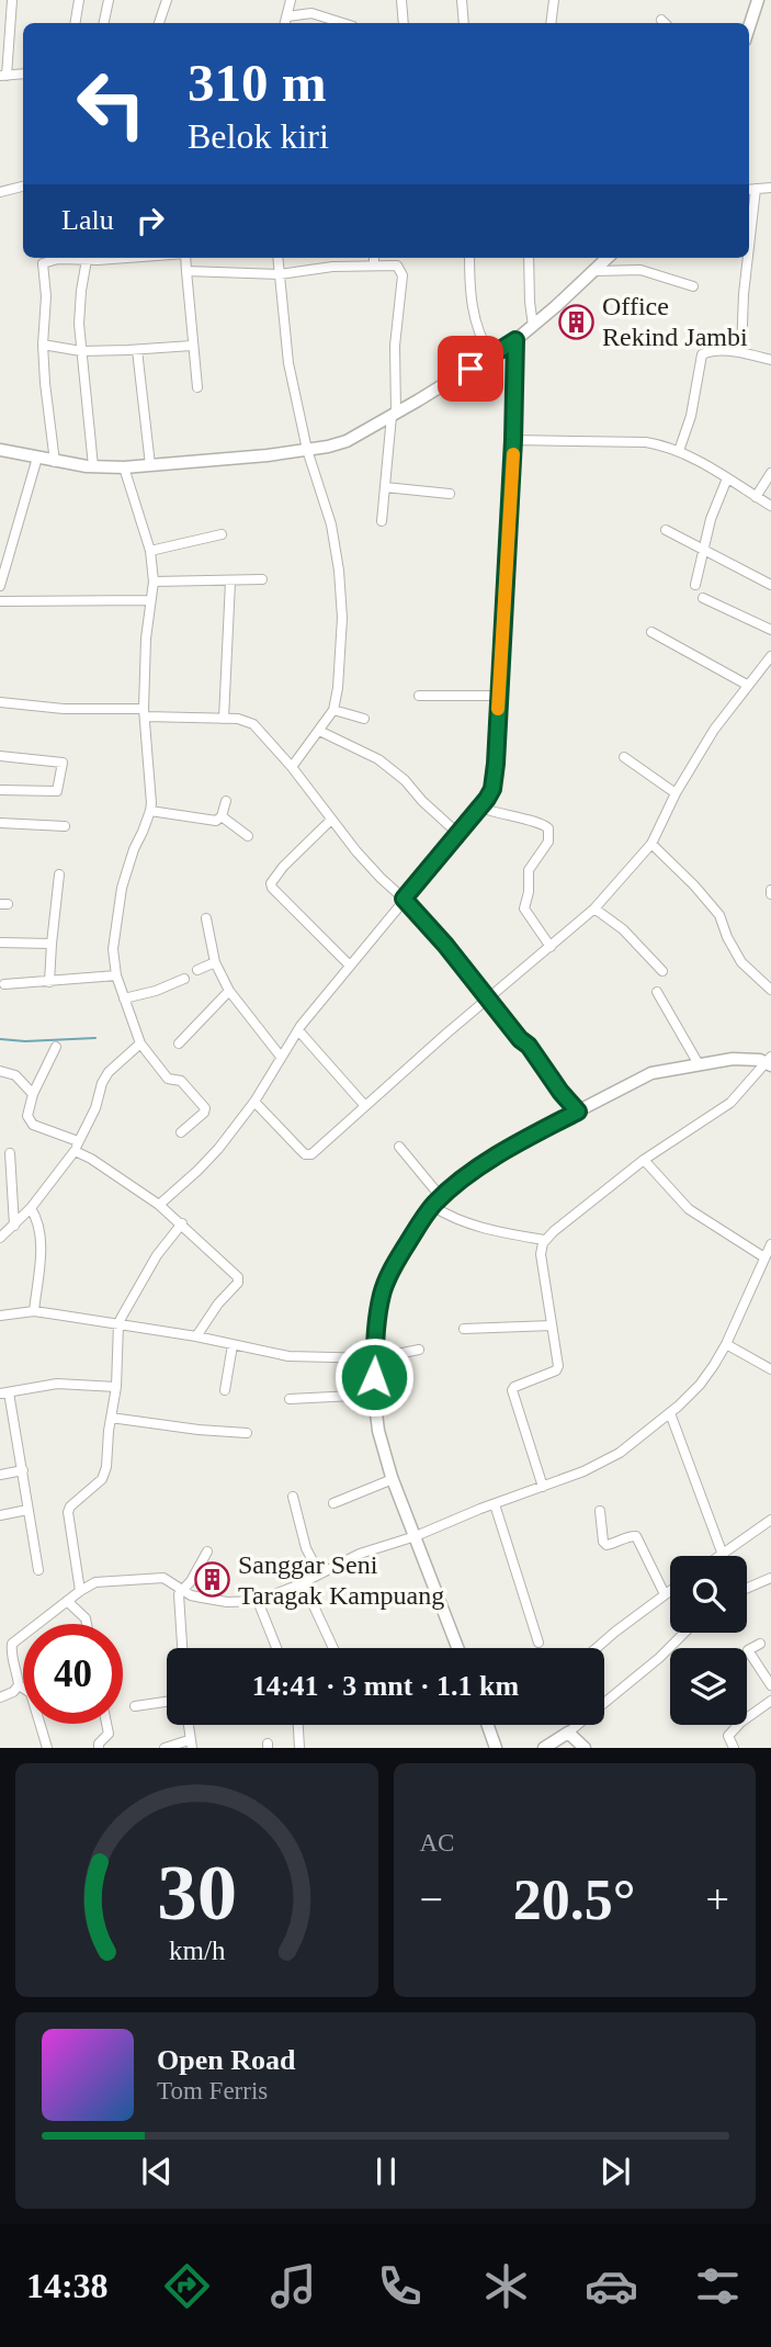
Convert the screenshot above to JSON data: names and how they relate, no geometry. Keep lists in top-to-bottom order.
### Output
{
  "places": {
    "building": ["Office Rekind Jambi", "Sanggar Seni Taragak Kampuang"]
  },
  "page": {
    "turn": ["310 m", "Belok kiri"],
    "then": "Lalu",
    "limit": "40",
    "trip": "14:41 · 3 mnt · 1.1 km",
    "tile": "AC",
    "heat": ["−", "20.5°", "+"],
    "song": ["Open Road", "Tom Ferris"],
    "tabs": "14:38",
    "gauge": ["30", "km/h"]
  }
}
